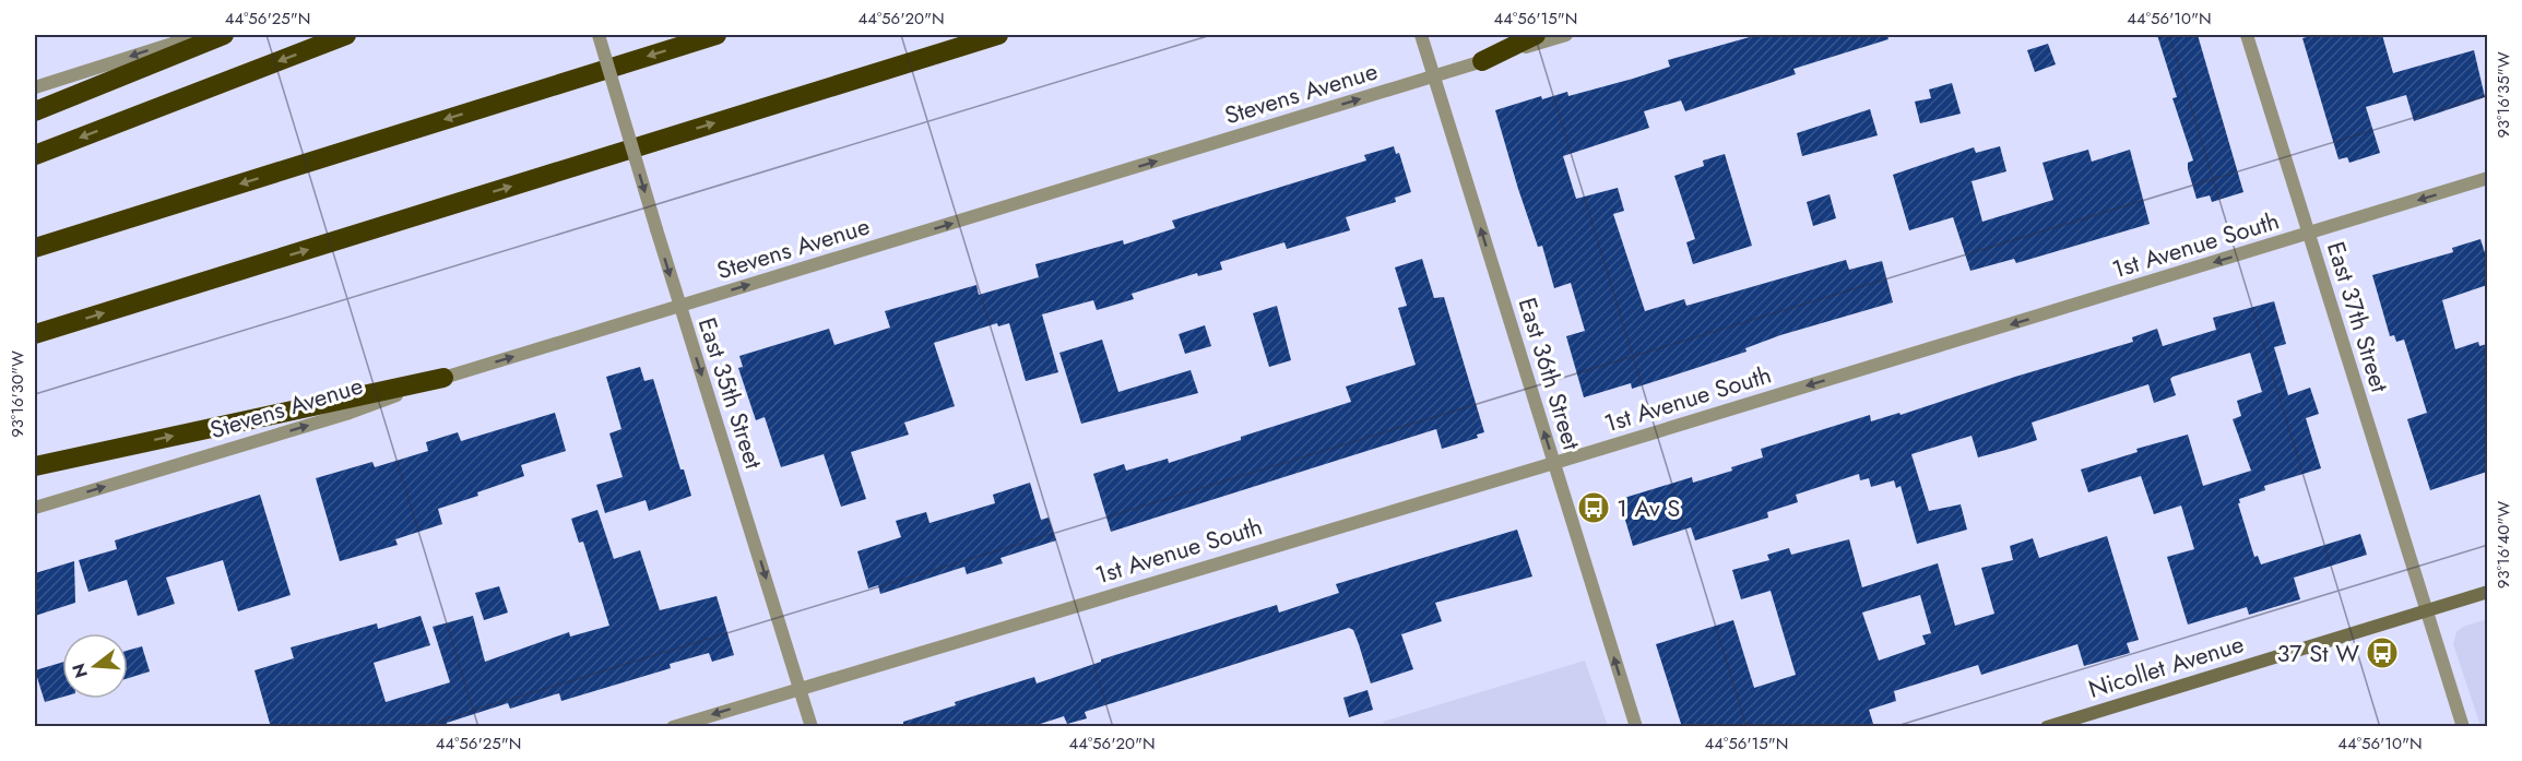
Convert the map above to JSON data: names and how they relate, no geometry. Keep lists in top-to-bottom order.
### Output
{
  "streets": {
    "main road": ["Nicollet Avenue"],
    "street": [
      "Stevens Avenue",
      "1st Avenue South",
      "East 37th Street",
      "East 36th Street",
      "East 35th Street"
    ]
  },
  "crossings": [
    ["Stevens Avenue", "East 36th Street"],
    ["Stevens Avenue", "East 35th Street"],
    ["1st Avenue South", "East 37th Street"],
    ["1st Avenue South", "East 36th Street"],
    ["1st Avenue South", "East 35th Street"],
    ["East 37th Street", "Nicollet Avenue"]
  ],
  "one_way": [
    "Stevens Avenue",
    "1st Avenue South",
    "East 36th Street",
    "East 35th Street"
  ],
  "places": {
    "bus stop": ["1 Av S", "37 St W"]
  },
  "north": "left",
  "coordinates": [
    "44°56'25\"N",
    "44°56'20\"N",
    "44°56'15\"N",
    "44°56'10\"N",
    "93°16'35\"W",
    "93°16'30\"W",
    "93°16'40\"W"
  ]
}
